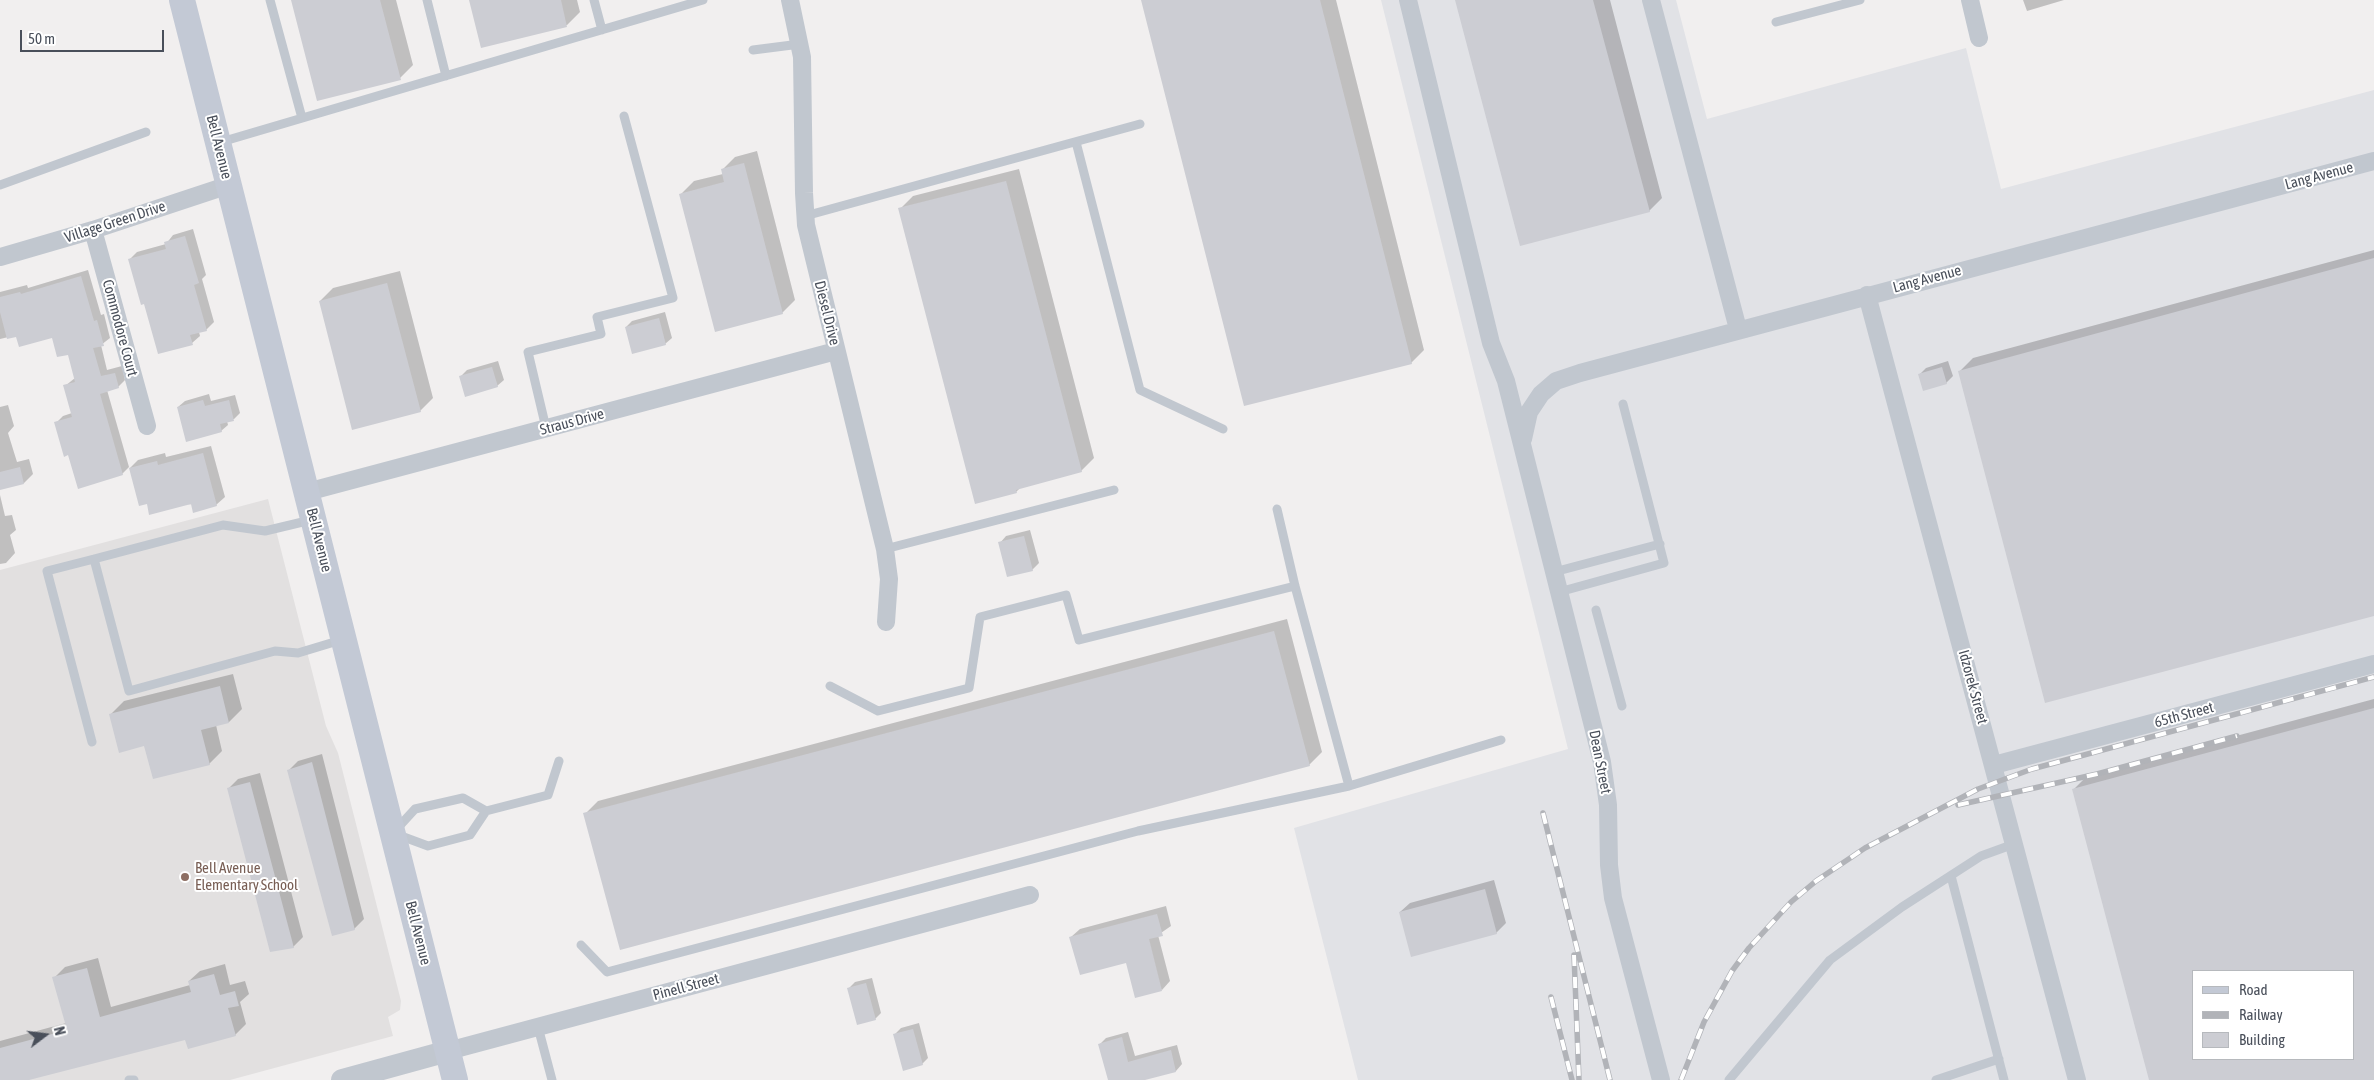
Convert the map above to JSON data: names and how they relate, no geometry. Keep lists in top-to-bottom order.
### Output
{
  "streets": {
    "main road": ["Bell Avenue"],
    "street": [
      "Lang Avenue",
      "Village Green Drive",
      "Diesel Drive",
      "Commodore Court",
      "Straus Drive",
      "Idzorek Street",
      "65th Street",
      "Dean Street",
      "Pinell Street"
    ]
  },
  "crossings": [
    ["Bell Avenue", "Village Green Drive"],
    ["Bell Avenue", "Straus Drive"],
    ["Bell Avenue", "Pinell Street"],
    ["Lang Avenue", "Idzorek Street"],
    ["Lang Avenue", "Dean Street"],
    ["Village Green Drive", "Commodore Court"],
    ["Diesel Drive", "Straus Drive"],
    ["Idzorek Street", "65th Street"]
  ],
  "places": ["Bell Avenue Elementary School"],
  "legend": ["Road", "Railway", "Building"],
  "scale_bar": "50 m",
  "north": "right"
}
